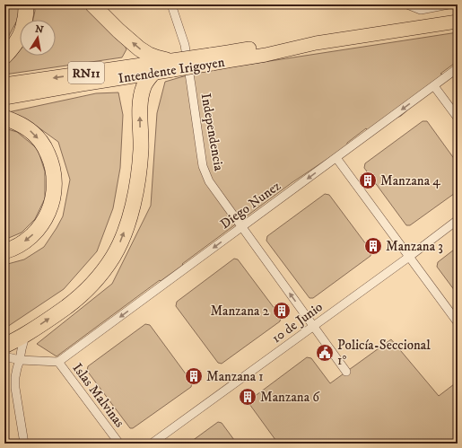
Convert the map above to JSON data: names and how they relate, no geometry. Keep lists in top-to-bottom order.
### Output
{
  "streets": {
    "main road": ["Intendente Irigoyen", "RN11"],
    "street": [
      "Independencia",
      "Diego Nunez",
      "10 de Junio",
      "Islas Malvinas"
    ]
  },
  "crossings": [
    ["Independencia", "Diego Nunez"],
    ["Independencia", "10 de Junio"],
    ["Diego Nunez", "Islas Malvinas"]
  ],
  "one_way": ["Diego Nunez"],
  "places": {
    "building": [
      "Manzana 4",
      "Manzana 3",
      "Manzana 2",
      "Manzana 1",
      "Manzana 6"
    ],
    "public building": ["Policía-Seccional 1°"]
  },
  "north": "top"
}
